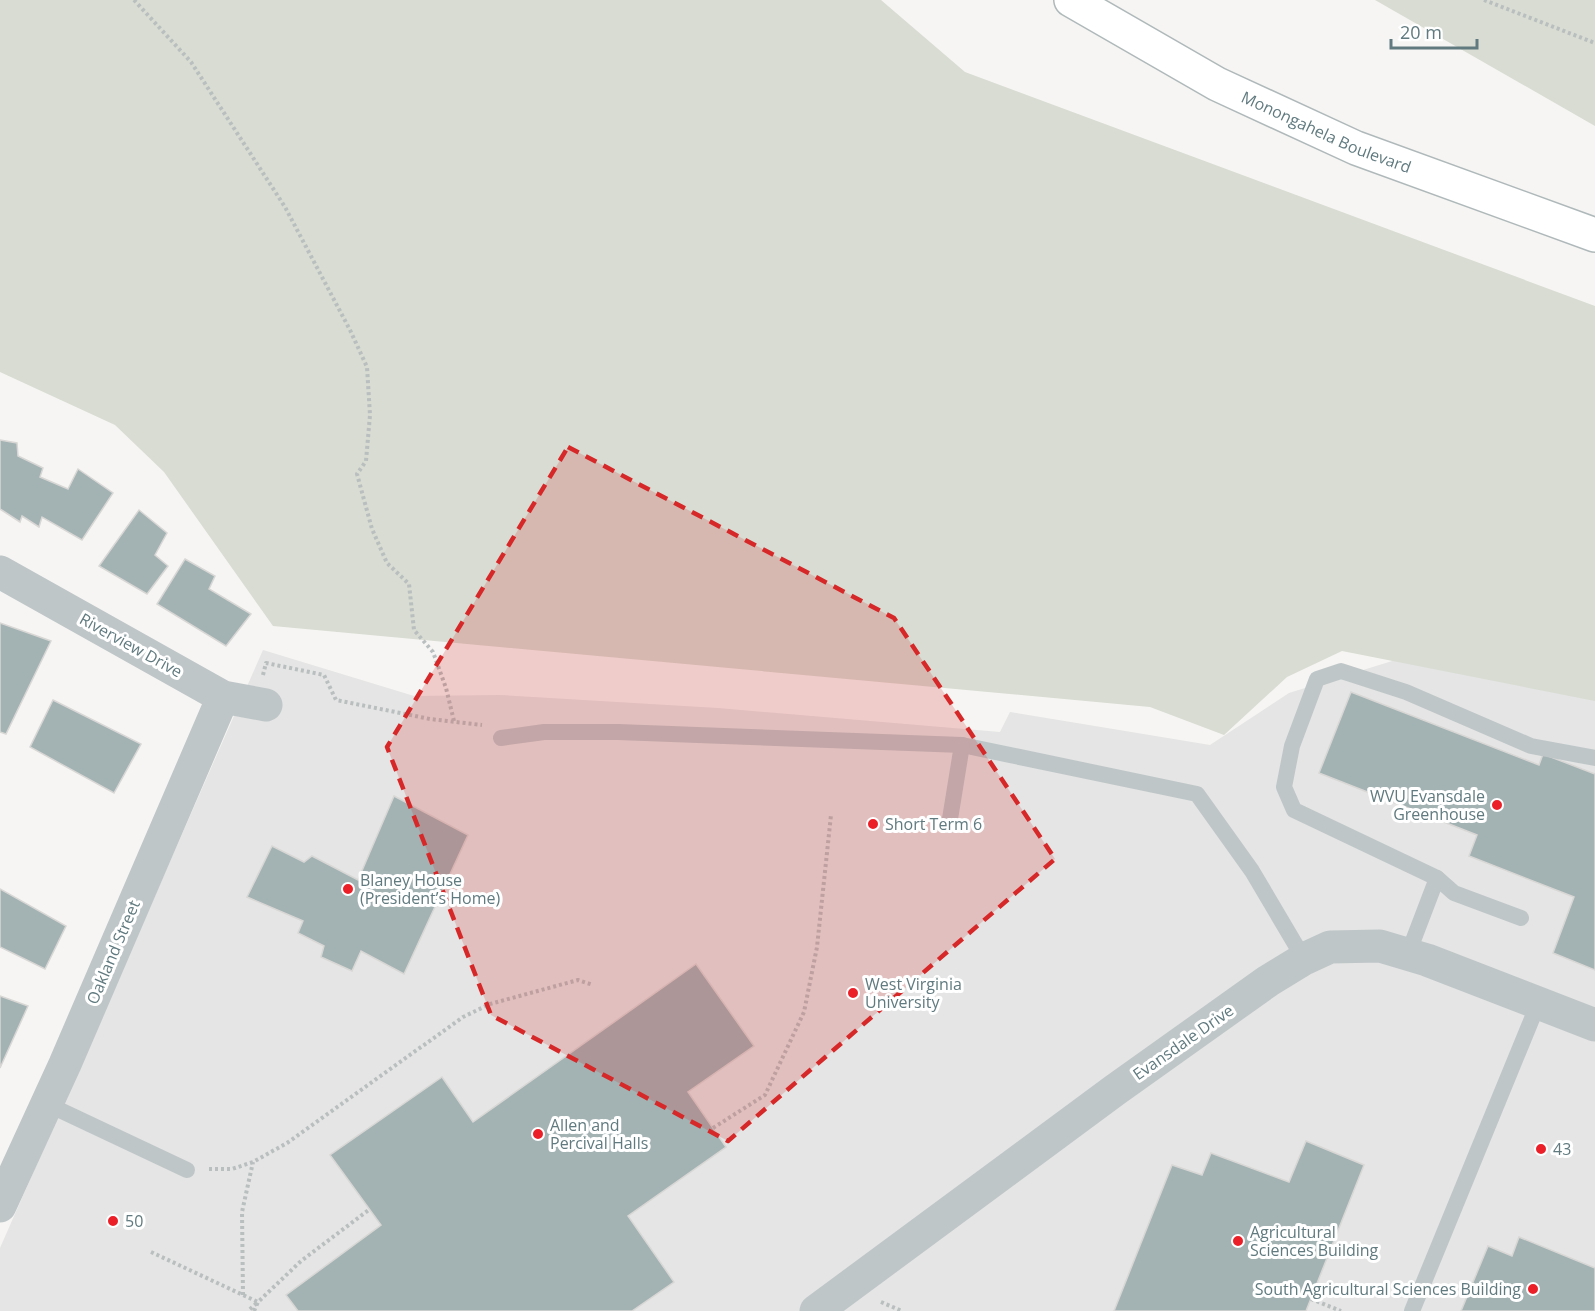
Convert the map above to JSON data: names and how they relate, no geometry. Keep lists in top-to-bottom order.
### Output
{
  "streets": {
    "main road": ["Monongahela Boulevard"],
    "street": ["Riverview Drive", "Oakland Street", "Evansdale Drive"]
  },
  "crossings": [
    ["Riverview Drive", "Oakland Street"]
  ],
  "places": [
    "WVU Evansdale Greenhouse",
    "Short Term 6",
    "Blaney House (President’s Home)",
    "West Virginia University",
    "Allen and Percival Halls",
    "43",
    "50",
    "Agricultural Sciences Building",
    "South Agricultural Sciences Building"
  ],
  "scale_bar": "20 m"
}
